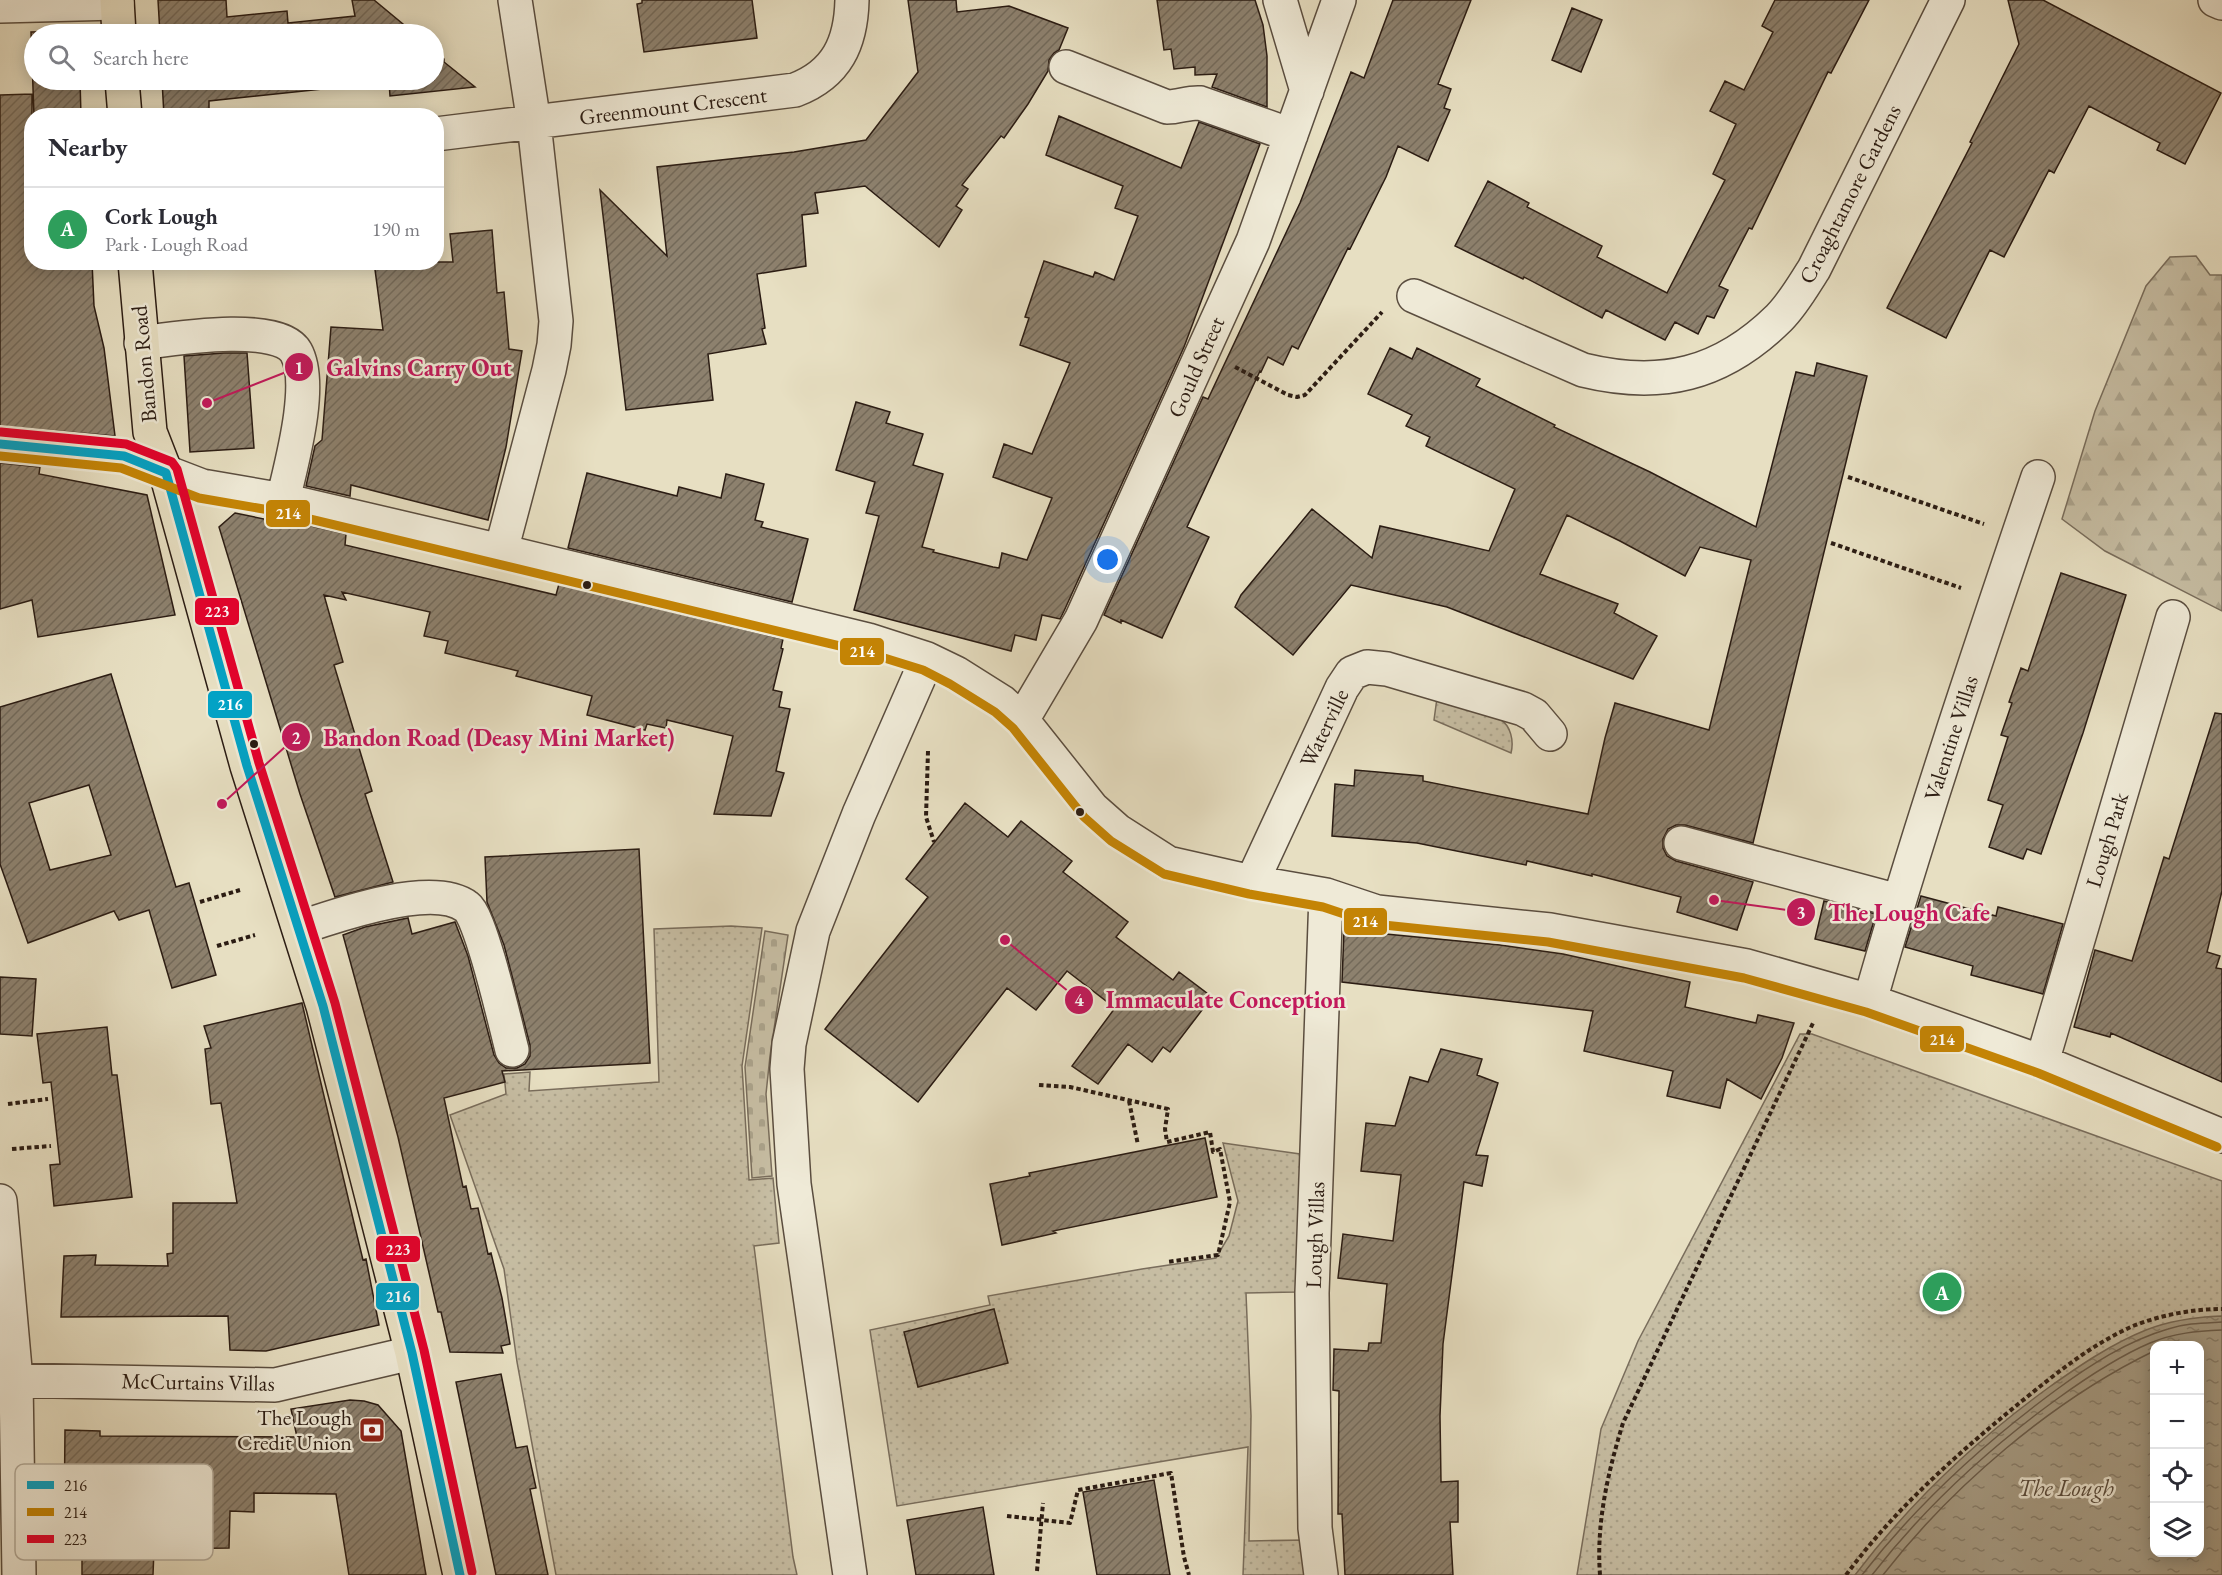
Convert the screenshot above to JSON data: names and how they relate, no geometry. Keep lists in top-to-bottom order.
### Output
{
  "streets": {
    "main road": ["Bandon Road"],
    "street": [
      "Greenmount Crescent",
      "Croaghtamore Gardens",
      "Gould Street",
      "Waterville",
      "Valentine Villas",
      "Lough Park",
      "Lough Villas",
      "McCurtains Villas"
    ]
  },
  "crossings": [
    ["Bandon Road", "McCurtains Villas"]
  ],
  "water": ["The Lough"],
  "places": {
    "other": [
      "Galvins Carry Out",
      "Bandon Road (Deasy Mini Market)",
      "The Lough Cafe",
      "Immaculate Conception"
    ],
    "bank": ["The Lough Credit Union"]
  },
  "lines": ["transit line 223", "transit line 216", "transit line 214"],
  "legend": ["216", "214", "223"],
  "page": {
    "search": "Search here",
    "heading": "Nearby",
    "list": [
      {
        "mark": "A",
        "name": "Cork Lough",
        "note": "Park · Lough Road",
        "value": "190 m"
      }
    ],
    "pins": "A",
    "map_buttons": ["+", "−"]
  }
}
